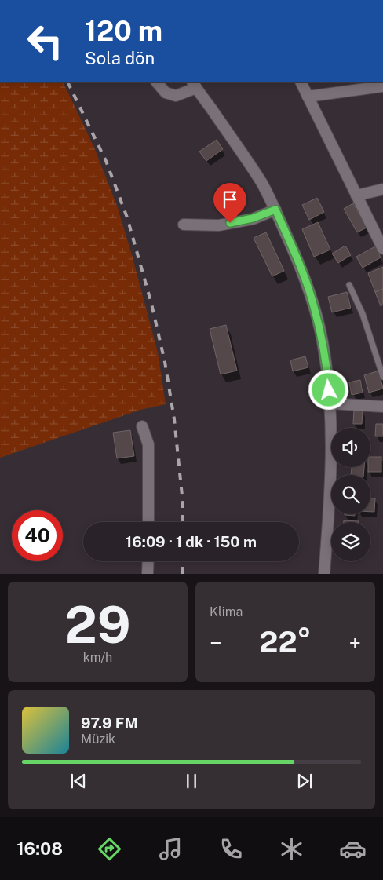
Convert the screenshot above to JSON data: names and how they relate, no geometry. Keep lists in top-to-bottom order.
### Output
{
  "page": {
    "turn": ["120 m", "Sola dön"],
    "limit": "40",
    "trip": "16:09 · 1 dk · 150 m",
    "tile": [
      ["29", "km/h"],
      "Klima"
    ],
    "heat": ["−", "22°", "+"],
    "song": ["97.9 FM", "Müzik"],
    "tabs": "16:08"
  }
}
